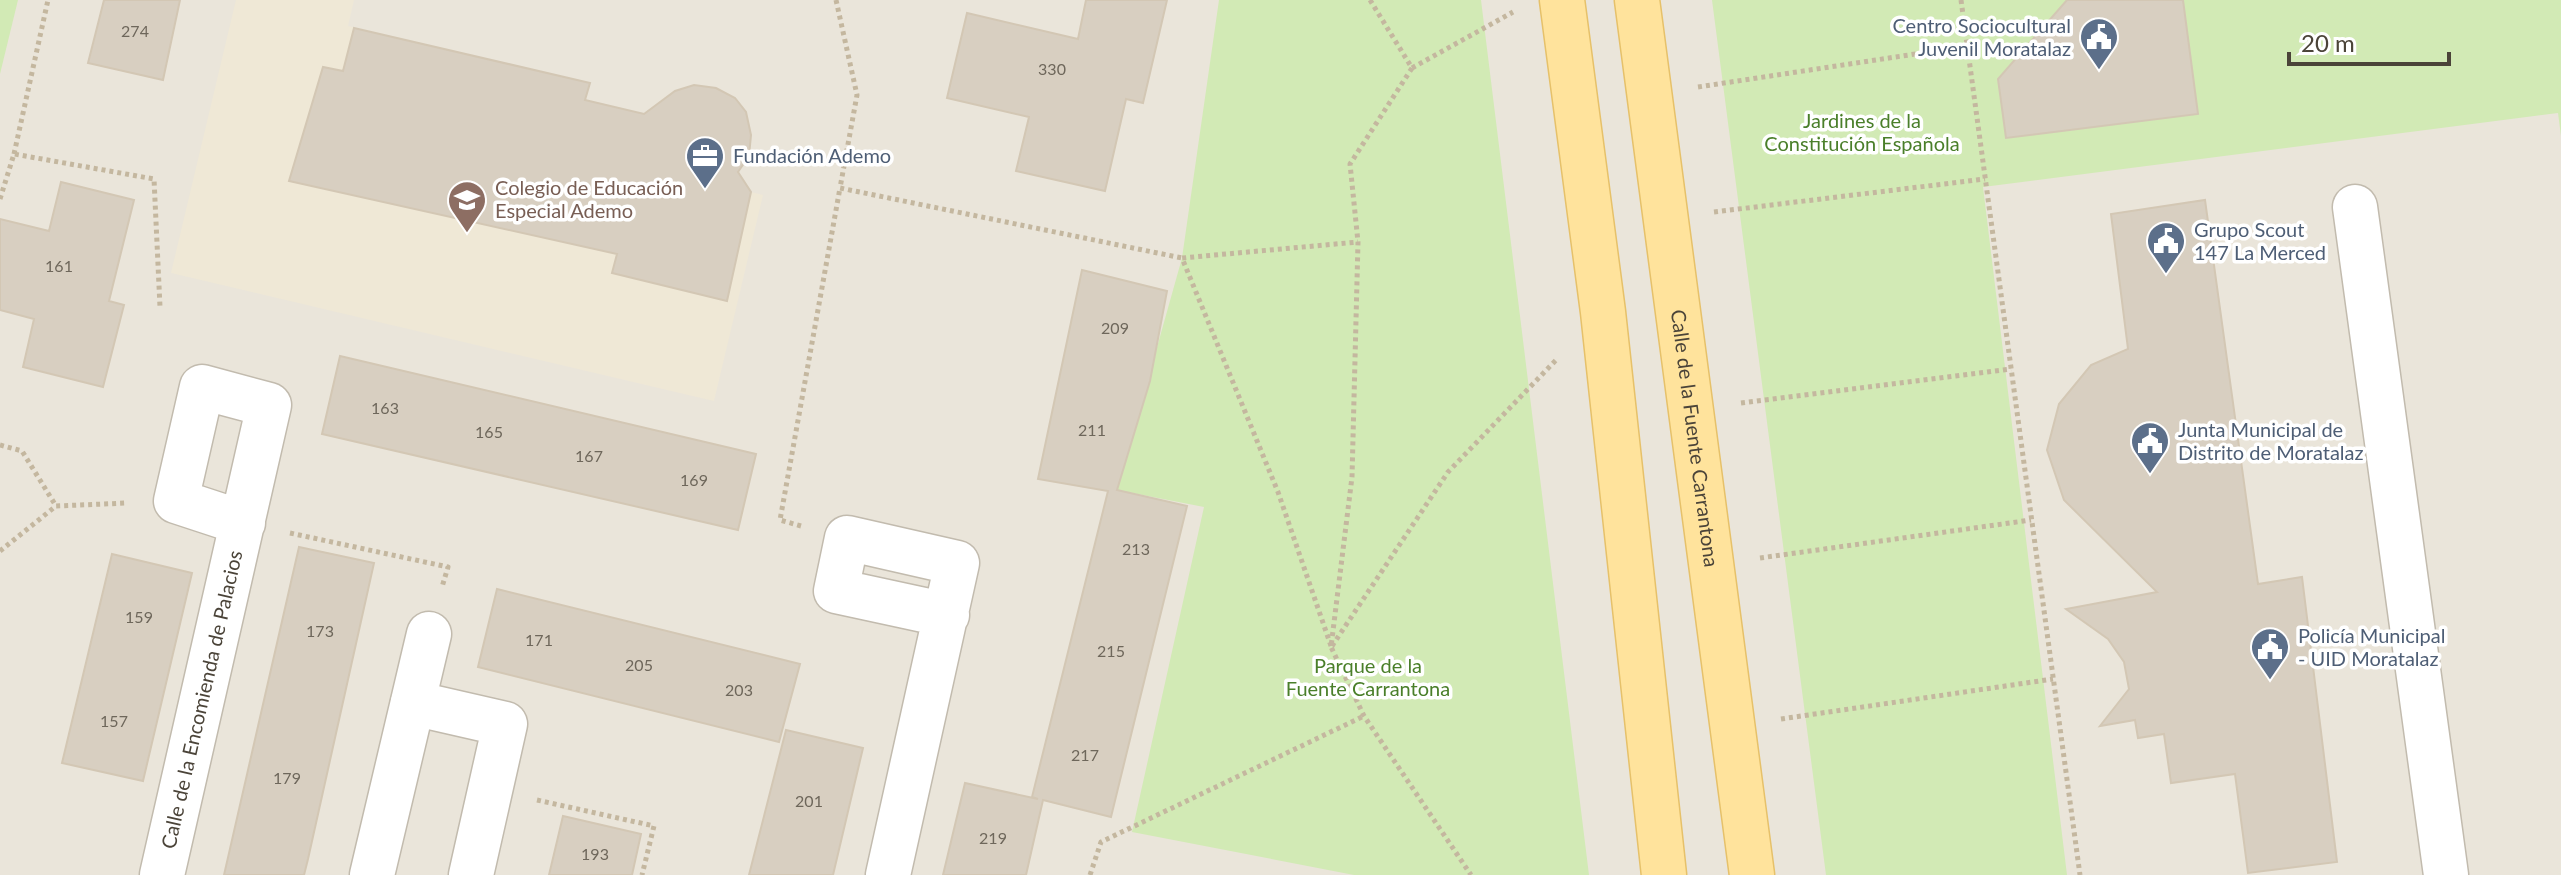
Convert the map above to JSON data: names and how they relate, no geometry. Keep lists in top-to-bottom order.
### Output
{
  "streets": {
    "main road": ["Calle de la Fuente Carrantona"],
    "lane": ["Calle de la Encomienda de Palacios"]
  },
  "parks": ["Jardines de la Constitución Española", "Parque de la Fuente Carrantona"],
  "places": {
    "public building": [
      "Centro Sociocultural Juvenil Moratalaz",
      "Grupo Scout 147 La Merced",
      "Junta Municipal de Distrito de Moratalaz",
      "Policía Municipal - UID Moratalaz"
    ],
    "office": ["Fundación Ademo"],
    "school or university": ["Colegio de Educación Especial Ademo"]
  },
  "house_numbers": [
    "274",
    "330",
    "161",
    "209",
    "163",
    "211",
    "165",
    "167",
    "169",
    "213",
    "159",
    "173",
    "171",
    "215",
    "205",
    "203",
    "157",
    "217",
    "179",
    "201",
    "219",
    "193"
  ],
  "scale_bar": "20 m"
}
